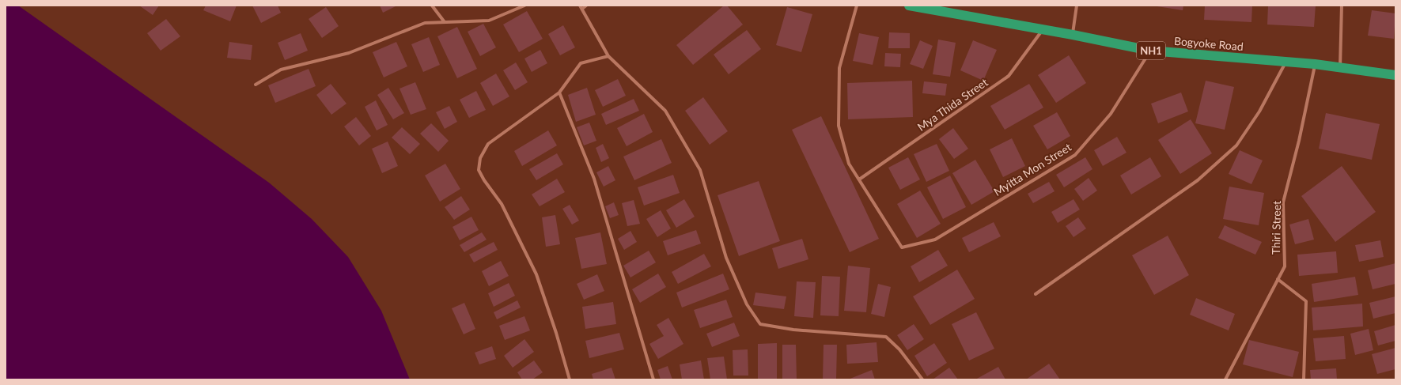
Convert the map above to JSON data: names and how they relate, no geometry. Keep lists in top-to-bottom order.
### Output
{
  "streets": {
    "highway": ["Bogyoke Road", "NH1"],
    "street": ["Mya Thida Street", "Myitta Mon Street", "Thiri Street"]
  },
  "crossings": [
    ["Bogyoke Road", "Mya Thida Street"],
    ["Bogyoke Road", "Myitta Mon Street"],
    ["Bogyoke Road", "Thiri Street"],
    ["Mya Thida Street", "Myitta Mon Street"]
  ]
}
